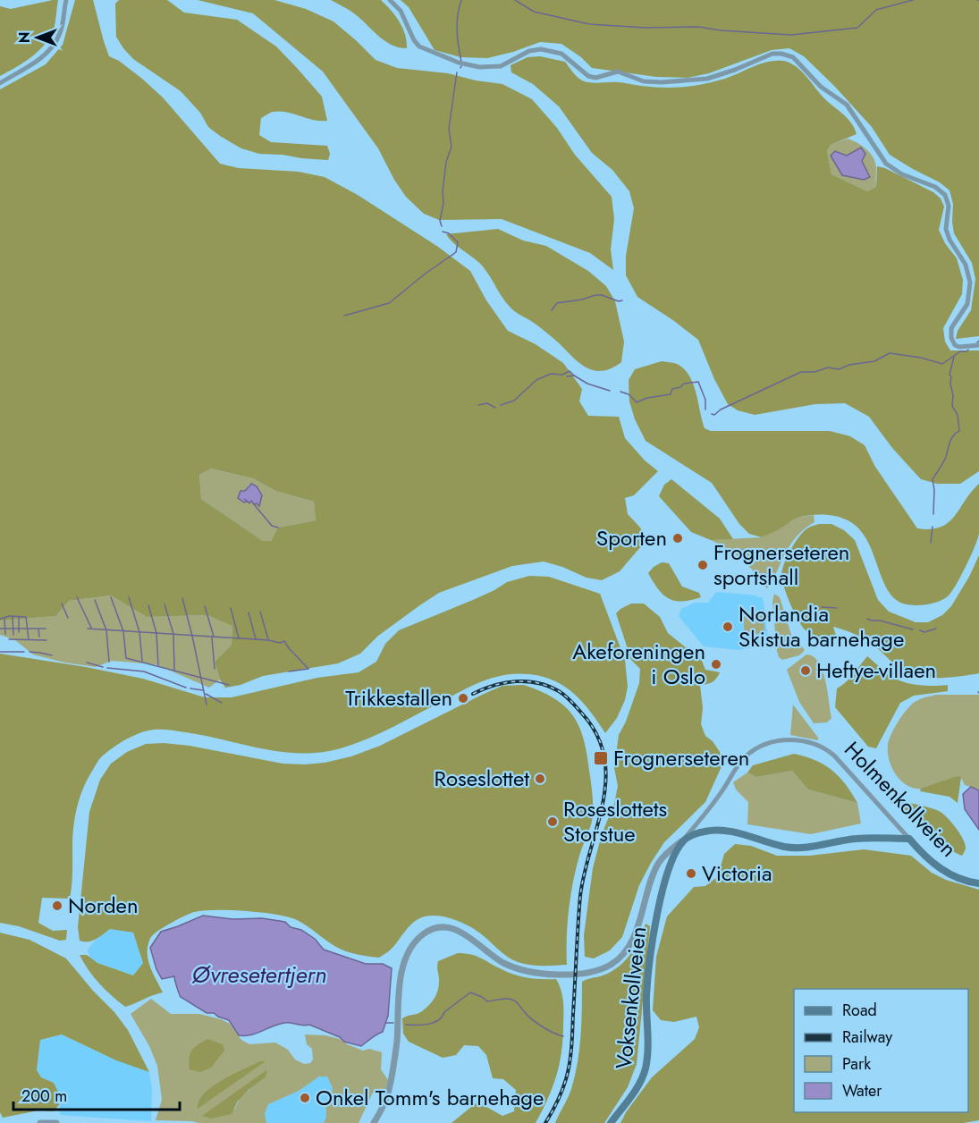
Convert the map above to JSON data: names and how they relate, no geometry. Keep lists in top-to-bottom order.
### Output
{
  "streets": {
    "main road": ["Holmenkollveien", "Voksenkollveien"]
  },
  "crossings": [
    ["Holmenkollveien", "Voksenkollveien"]
  ],
  "water": ["Øvresetertjern"],
  "places": {
    "other": [
      "Sporten",
      "Frognerseteren sportshall",
      "Norlandia Skistua barnehage",
      "Akeforeningen i Oslo",
      "Heftye-villaen",
      "Trikkestallen",
      "Roseslottet",
      "Roseslottets Storstue",
      "Victoria",
      "Norden",
      "Onkel Tomm's barnehage"
    ],
    "transit": ["Frognerseteren"]
  },
  "legend": [
    "Road",
    "Railway",
    "Park",
    "Water"
  ],
  "scale_bar": "200 m",
  "north": "left"
}
